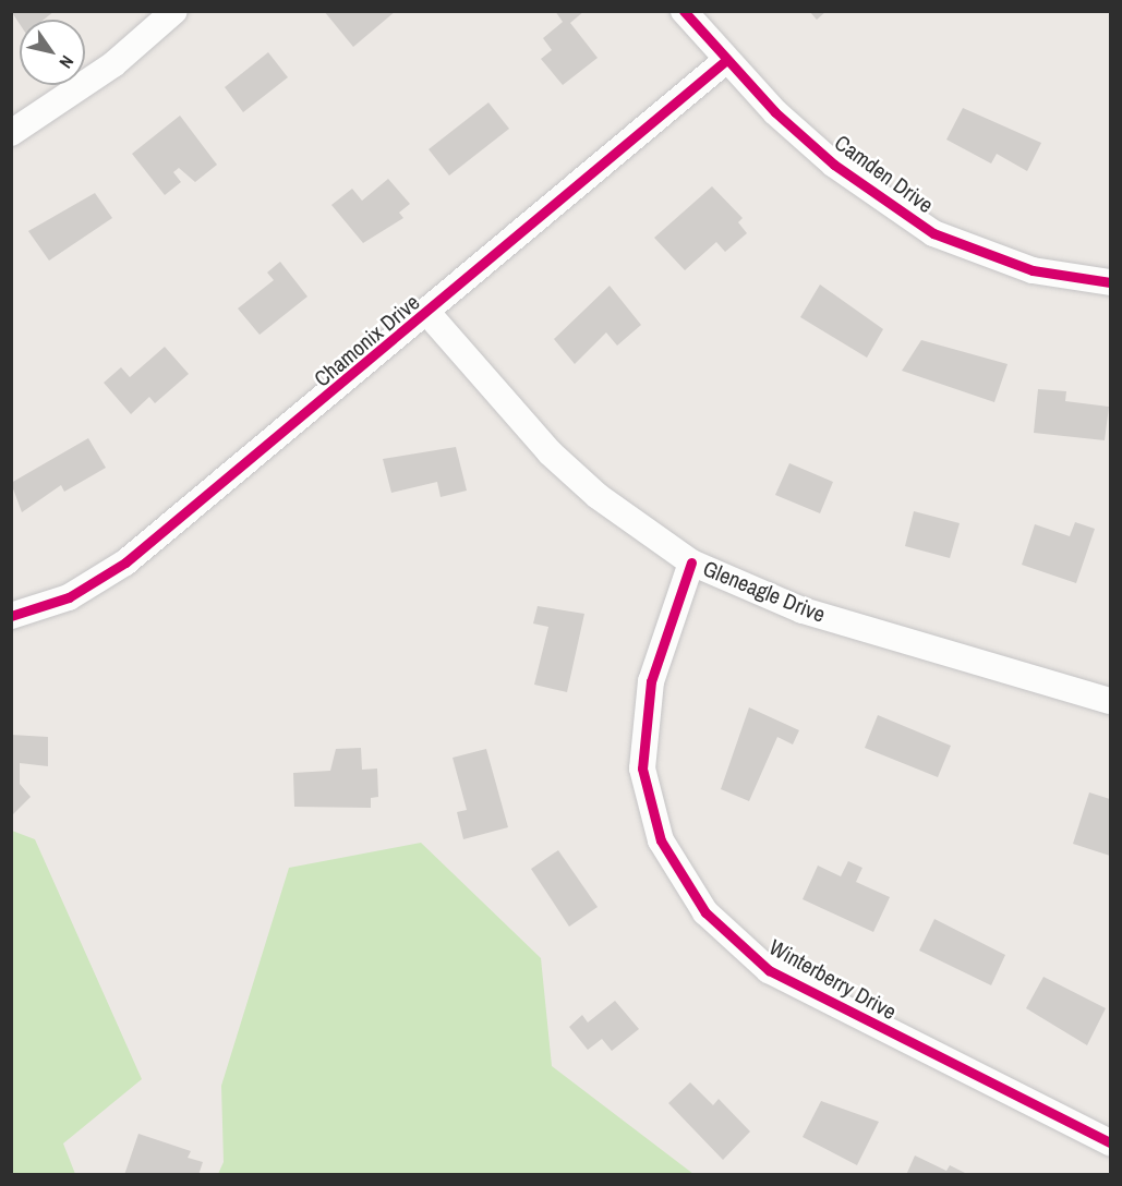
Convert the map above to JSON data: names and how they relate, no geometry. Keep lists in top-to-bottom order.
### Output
{
  "streets": {
    "street": [
      "Camden Drive",
      "Chamonix Drive",
      "Gleneagle Drive",
      "Winterberry Drive"
    ]
  },
  "crossings": [
    ["Camden Drive", "Chamonix Drive"],
    ["Chamonix Drive", "Gleneagle Drive"],
    ["Gleneagle Drive", "Winterberry Drive"]
  ],
  "north": "bottom right"
}
